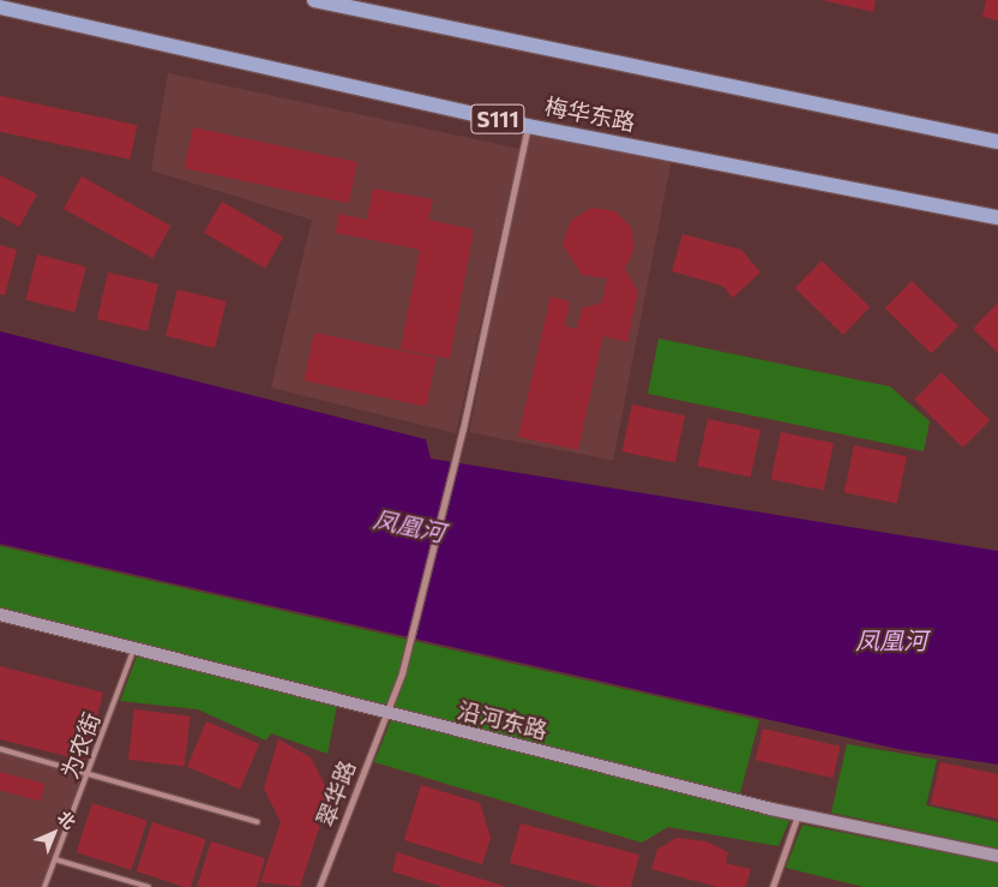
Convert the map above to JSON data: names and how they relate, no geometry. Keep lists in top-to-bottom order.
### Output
{
  "streets": {
    "main road": ["梅华东路", "S111"],
    "street": ["沿河东路", "翠华路"],
    "lane": ["为农街"]
  },
  "crossings": [
    ["梅华东路", "翠华路"],
    ["沿河东路", "为农街"],
    ["沿河东路", "翠华路"]
  ],
  "water": ["凤凰河"],
  "north": "top right"
}
